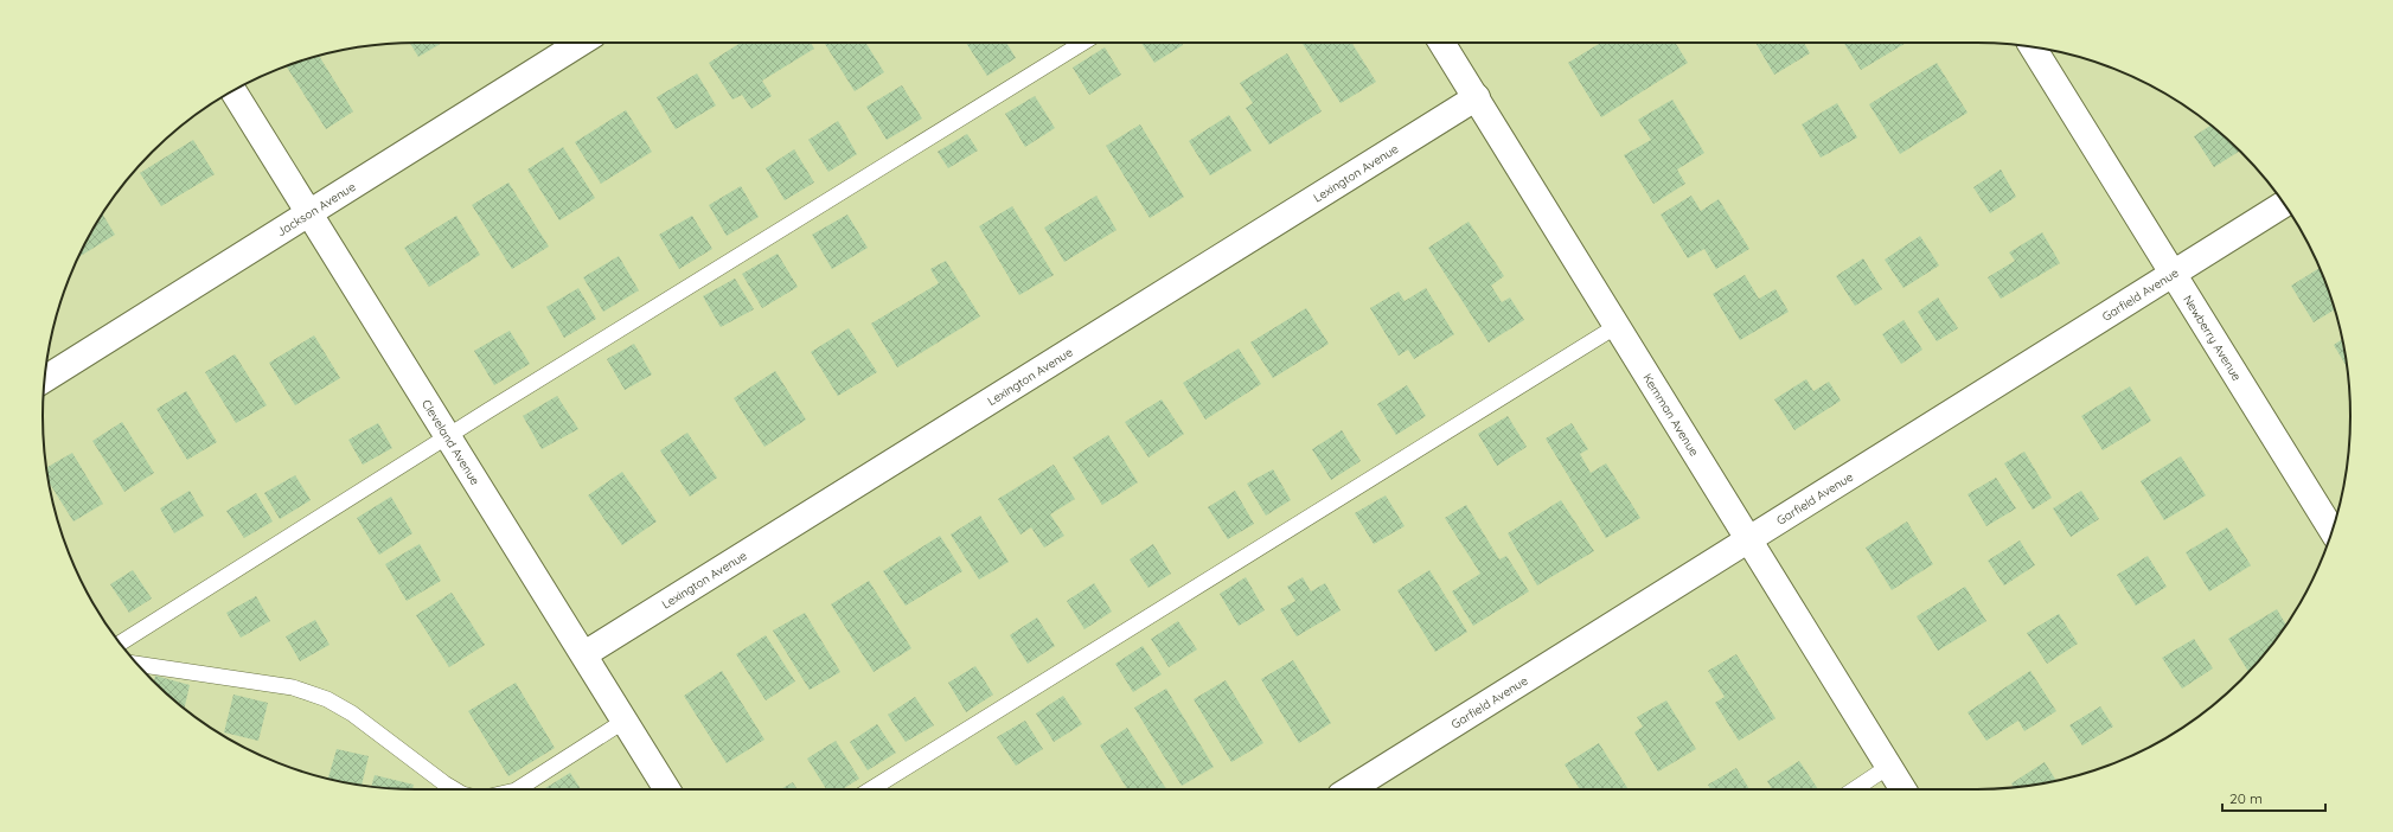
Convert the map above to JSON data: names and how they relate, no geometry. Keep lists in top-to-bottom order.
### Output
{
  "streets": {
    "street": [
      "Lexington Avenue",
      "Jackson Avenue",
      "Garfield Avenue",
      "Newberry Avenue",
      "Kemman Avenue",
      "Cleveland Avenue"
    ]
  },
  "crossings": [
    ["Lexington Avenue", "Kemman Avenue"],
    ["Lexington Avenue", "Cleveland Avenue"],
    ["Jackson Avenue", "Cleveland Avenue"],
    ["Garfield Avenue", "Newberry Avenue"],
    ["Garfield Avenue", "Kemman Avenue"]
  ],
  "scale_bar": "20 m"
}
